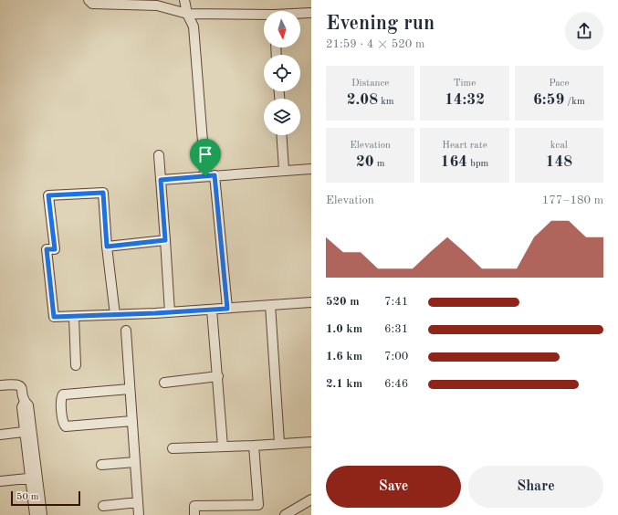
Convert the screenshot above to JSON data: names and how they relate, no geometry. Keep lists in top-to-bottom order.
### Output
{
  "scale_bar": "50 m",
  "north": "bottom",
  "page": {
    "heading": ["Evening run", "21:59 · 4 × 520 m"],
    "stats": [
      ["Distance", "2.08 km"],
      ["Time", "14:32"],
      ["Pace", "6:59 /km"],
      ["Elevation", "20 m"],
      ["Heart rate", "164 bpm"],
      ["kcal", "148"]
    ],
    "chart": ["Elevation", "177–180 m"],
    "list": [
      {
        "name": "520 m",
        "note": "7:41"
      },
      {
        "name": "1.0 km",
        "note": "6:31"
      },
      {
        "name": "1.6 km",
        "note": "7:00"
      },
      {
        "name": "2.1 km",
        "note": "6:46"
      }
    ],
    "buttons": ["Save", "Share"],
    "scale": "50 m"
  }
}
